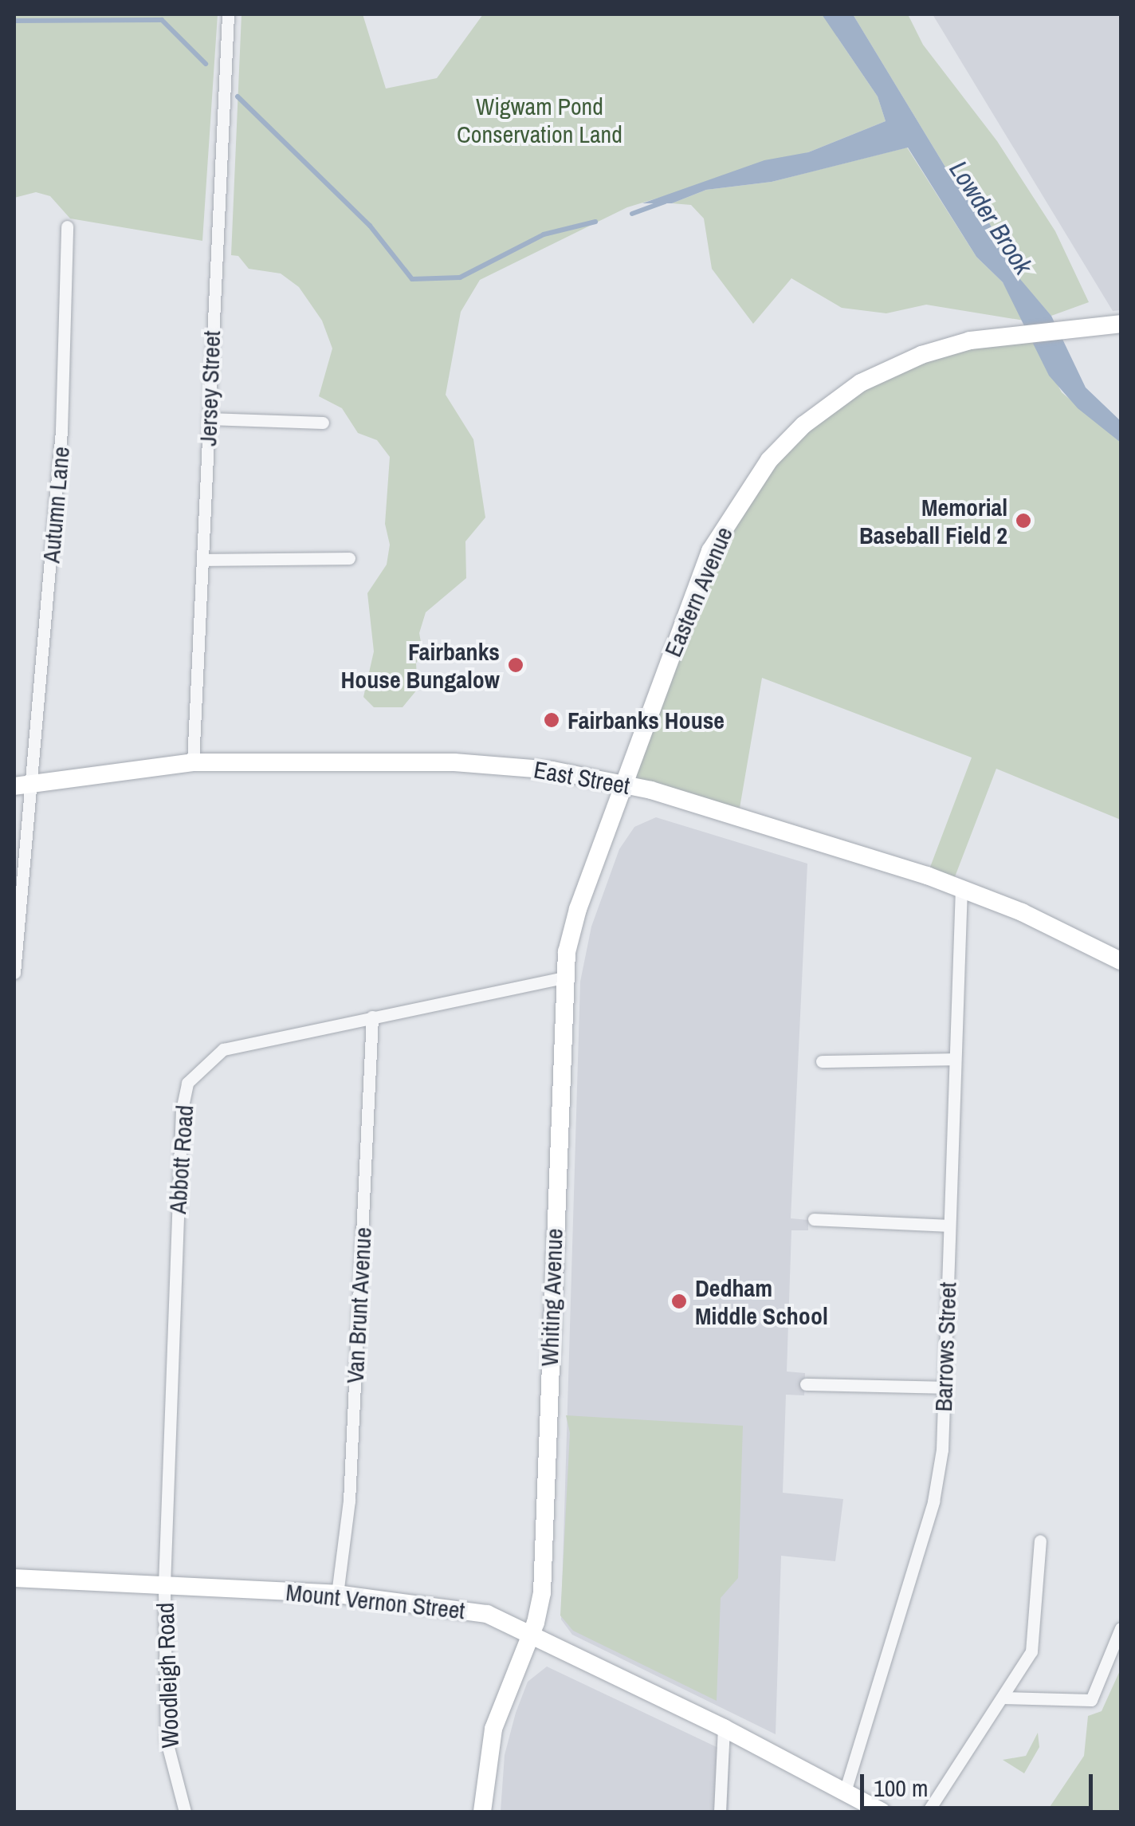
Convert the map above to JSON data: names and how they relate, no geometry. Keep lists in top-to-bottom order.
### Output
{
  "streets": {
    "street": [
      "Jersey Street",
      "Autumn Lane",
      "Eastern Avenue",
      "East Street",
      "Abbott Road",
      "Whiting Avenue",
      "Van Brunt Avenue",
      "Barrows Street",
      "Mount Vernon Street",
      "Woodleigh Road"
    ]
  },
  "crossings": [
    ["Jersey Street", "East Street"],
    ["Autumn Lane", "East Street"],
    ["Eastern Avenue", "East Street"],
    ["Eastern Avenue", "Whiting Avenue"],
    ["East Street", "Whiting Avenue"],
    ["East Street", "Barrows Street"],
    ["Abbott Road", "Whiting Avenue"],
    ["Abbott Road", "Van Brunt Avenue"],
    ["Abbott Road", "Mount Vernon Street"],
    ["Abbott Road", "Woodleigh Road"],
    ["Whiting Avenue", "Mount Vernon Street"],
    ["Van Brunt Avenue", "Mount Vernon Street"],
    ["Barrows Street", "Mount Vernon Street"],
    ["Mount Vernon Street", "Woodleigh Road"]
  ],
  "water": ["Lowder Brook"],
  "parks": ["Wigwam Pond Conservation Land"],
  "places": [
    "Memorial Baseball Field 2",
    "Fairbanks House Bungalow",
    "Fairbanks House",
    "Dedham Middle School"
  ],
  "scale_bar": "100 m"
}
